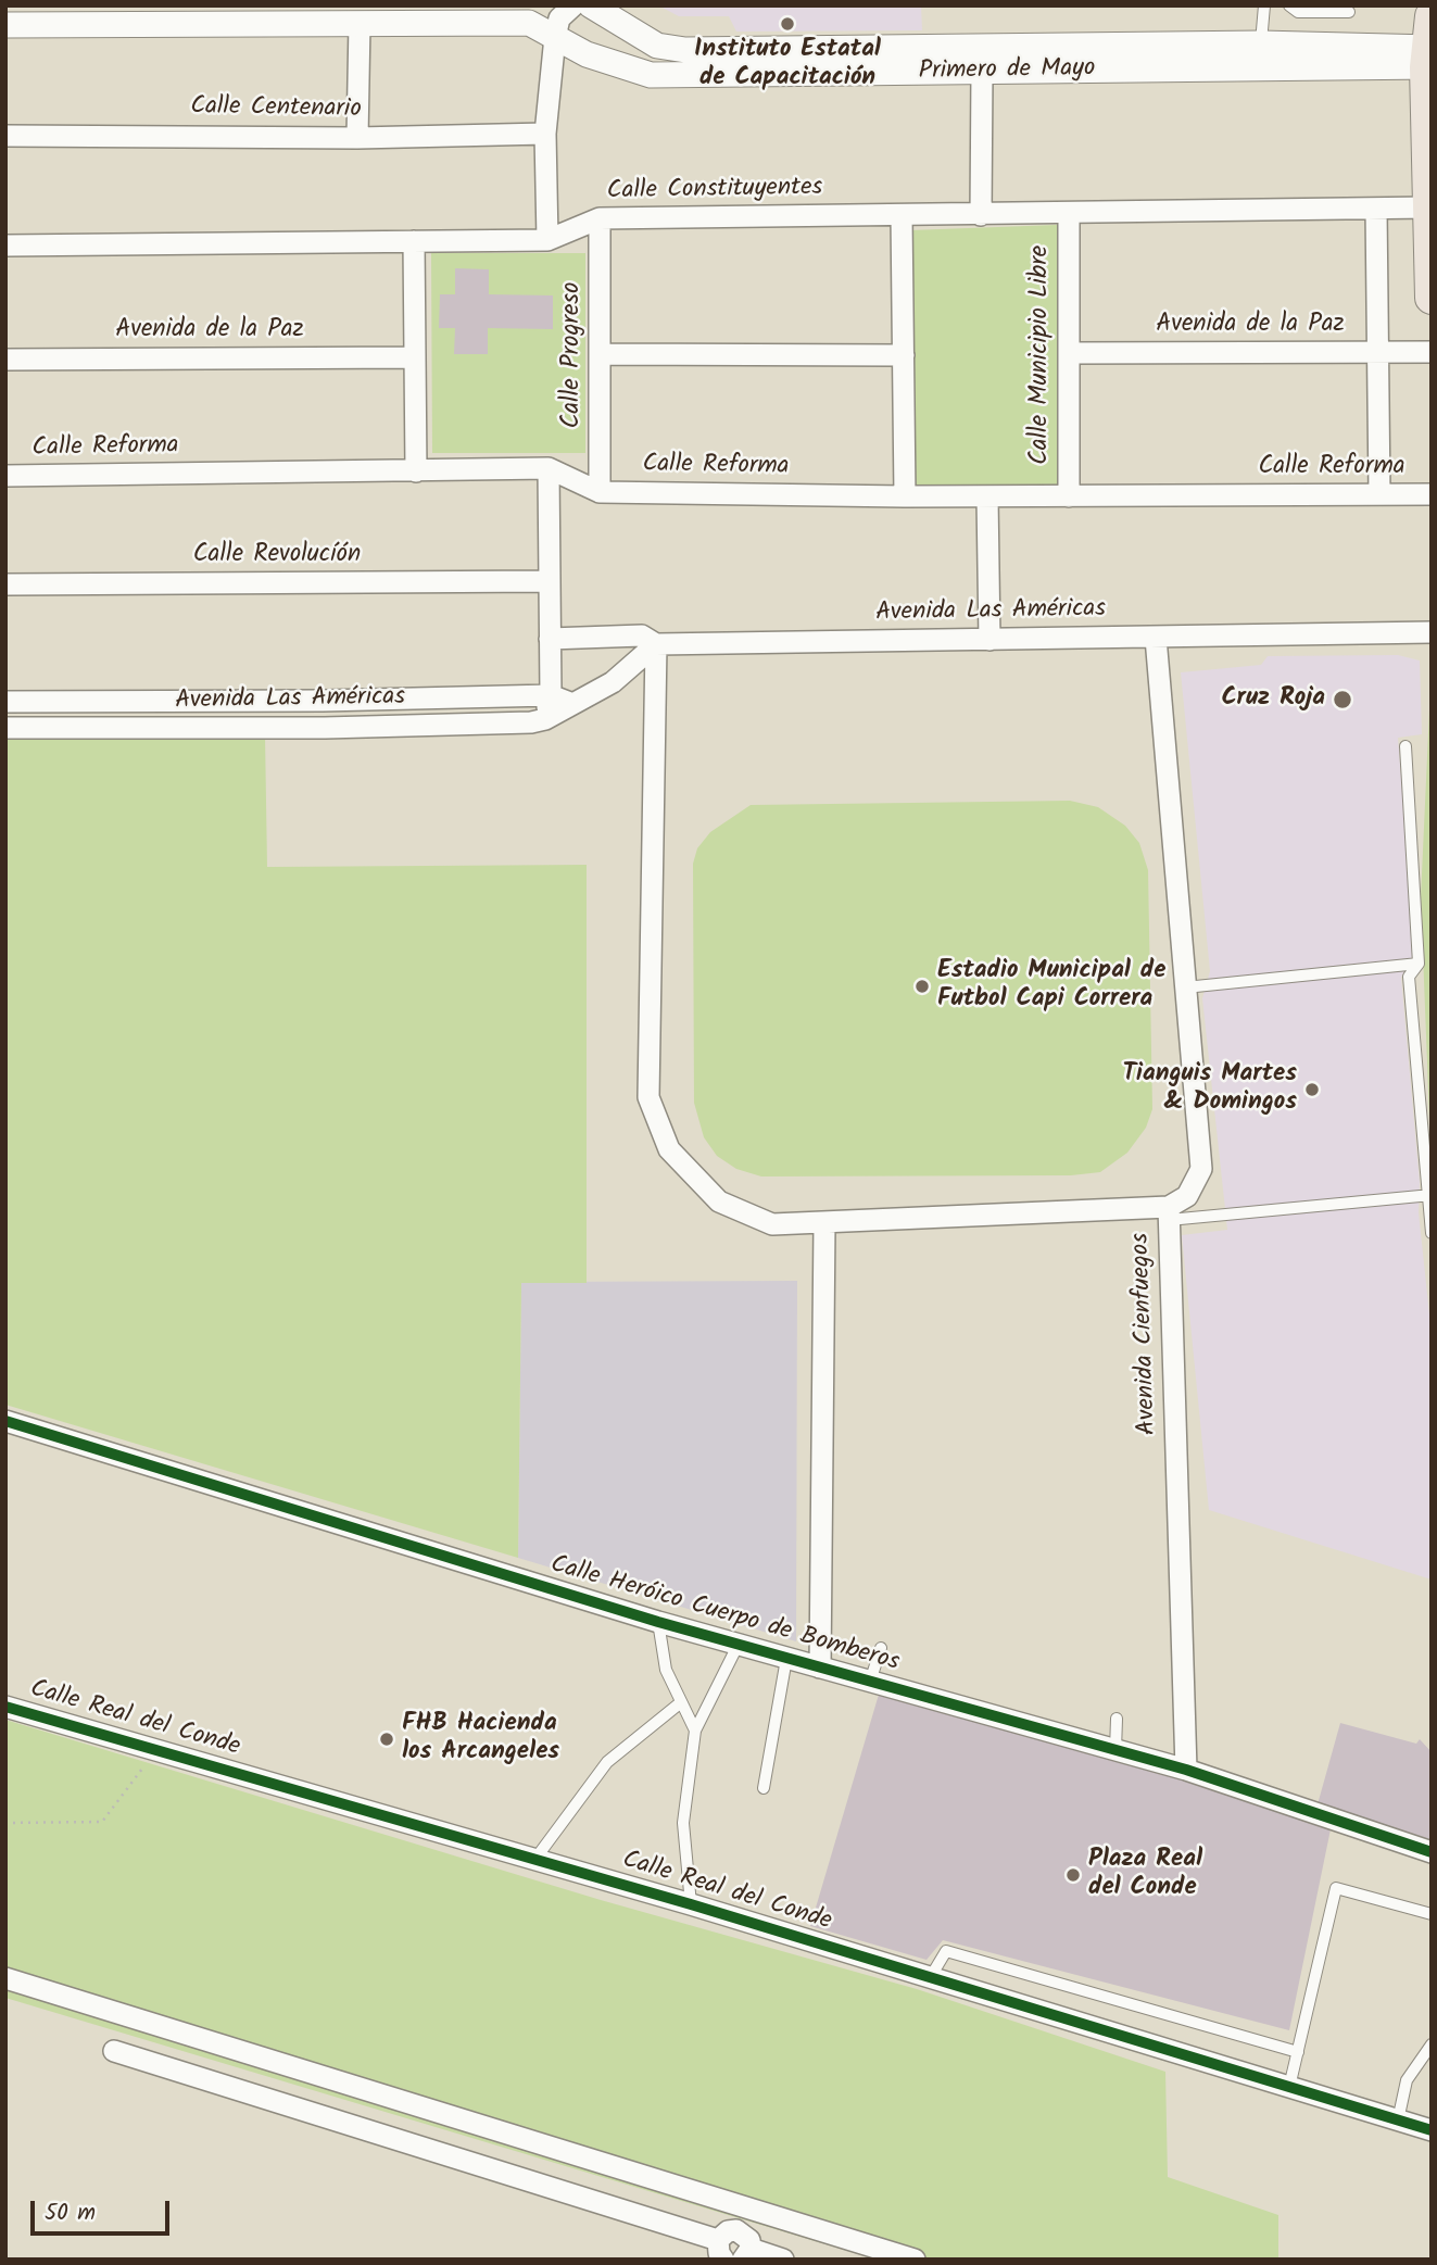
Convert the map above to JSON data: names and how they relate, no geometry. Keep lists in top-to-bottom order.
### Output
{
  "streets": {
    "street": [
      "Primero de Mayo",
      "Calle Centenario",
      "Calle Constituyentes",
      "Avenida de la Paz",
      "Calle Progreso",
      "Calle Municipio Libre",
      "Calle Reforma",
      "Calle Revolucíón",
      "Avenida Las Américas",
      "Avenida Cienfuegos",
      "Calle Heróico Cuerpo de Bomberos",
      "Calle Real del Conde"
    ]
  },
  "crossings": [
    ["Calle Constituyentes", "Calle Progreso"],
    ["Calle Constituyentes", "Calle Municipio Libre"],
    ["Avenida de la Paz", "Calle Municipio Libre"],
    ["Calle Progreso", "Calle Reforma"],
    ["Calle Municipio Libre", "Calle Reforma"],
    ["Avenida Las Américas", "Avenida Cienfuegos"],
    ["Avenida Cienfuegos", "Calle Heróico Cuerpo de Bomberos"]
  ],
  "places": [
    "Instituto Estatal de Capacitación",
    "Cruz Roja",
    "Estadio Municipal de Futbol Capi Correra",
    "Tianguis Martes & Domingos",
    "FHB Hacienda los Arcangeles",
    "Plaza Real del Conde"
  ],
  "scale_bar": "50 m"
}
